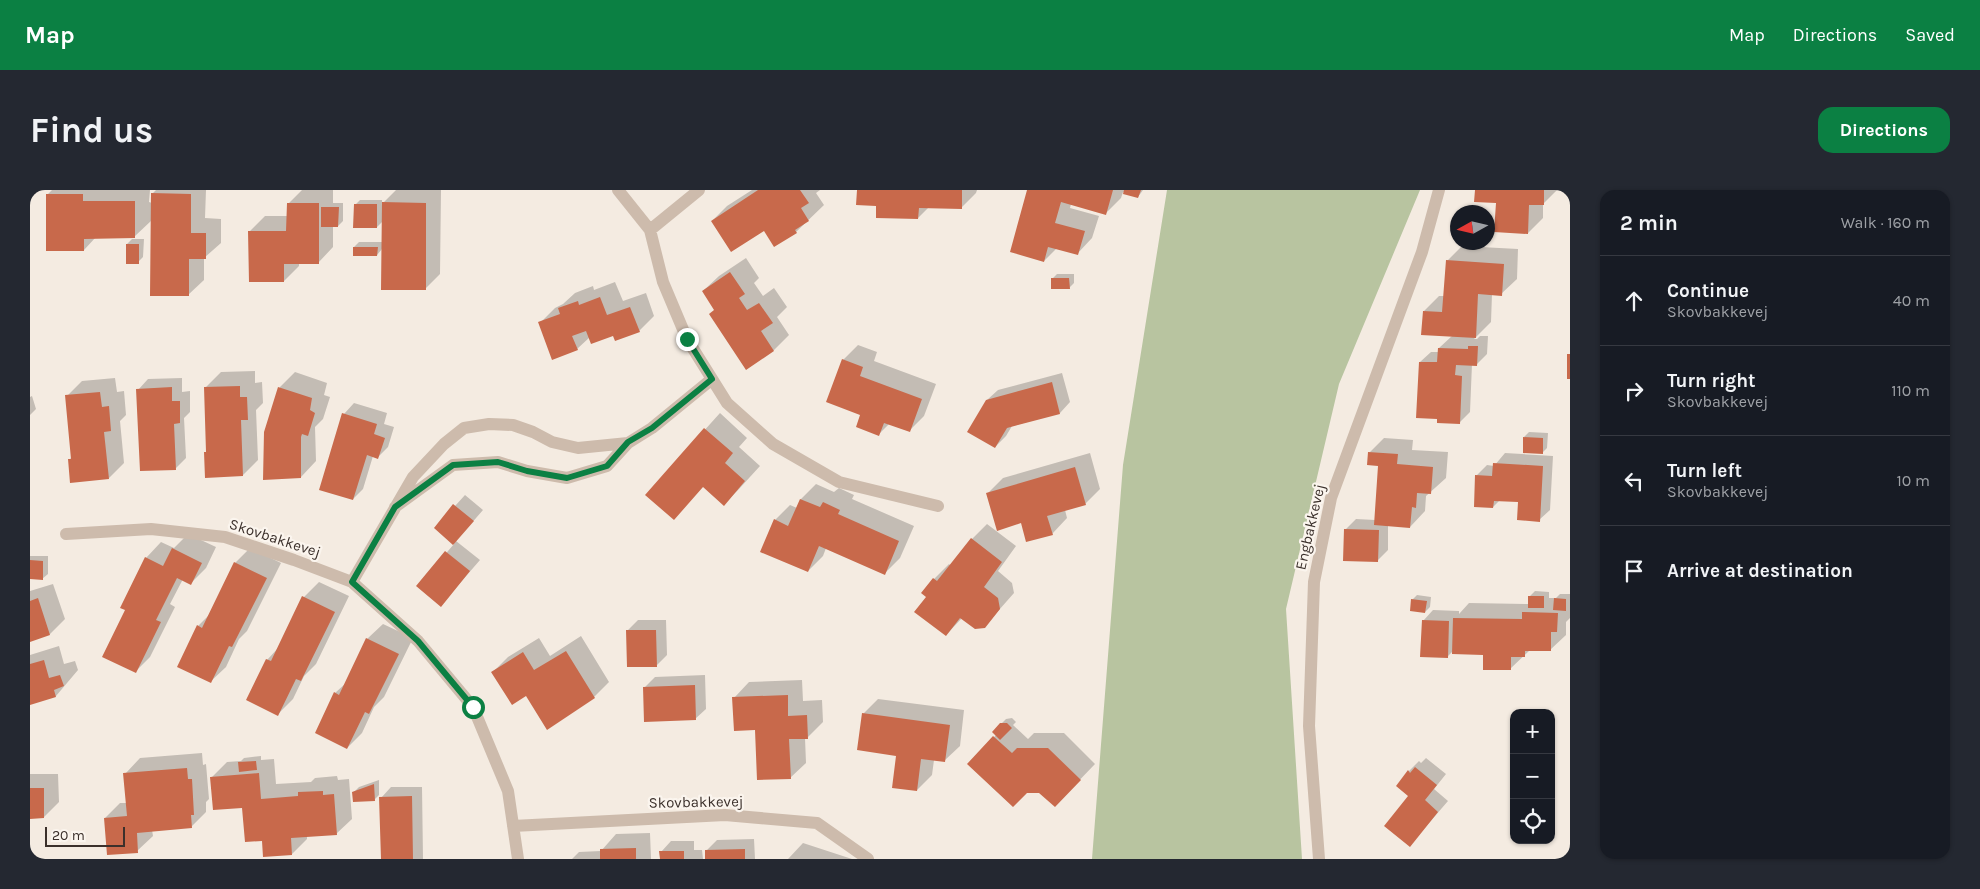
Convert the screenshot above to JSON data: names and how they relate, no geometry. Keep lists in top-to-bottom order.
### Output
{
  "streets": {
    "street": ["Engbakkevej", "Skovbakkevej"]
  },
  "scale_bar": "20 m",
  "north": "left",
  "page": {
    "header": "Map",
    "nav": ["Map", "Directions", "Saved"],
    "buttons": "Directions",
    "title": "Find us",
    "heading": ["2 min", "Walk · 160 m"],
    "list": [
      ["Continue", "Skovbakkevej", "40 m"],
      ["Turn right", "Skovbakkevej", "110 m"],
      ["Turn left", "Skovbakkevej", "10 m"],
      "Arrive at destination"
    ],
    "map_buttons": ["+", "−"],
    "scale": "20 m"
  }
}
